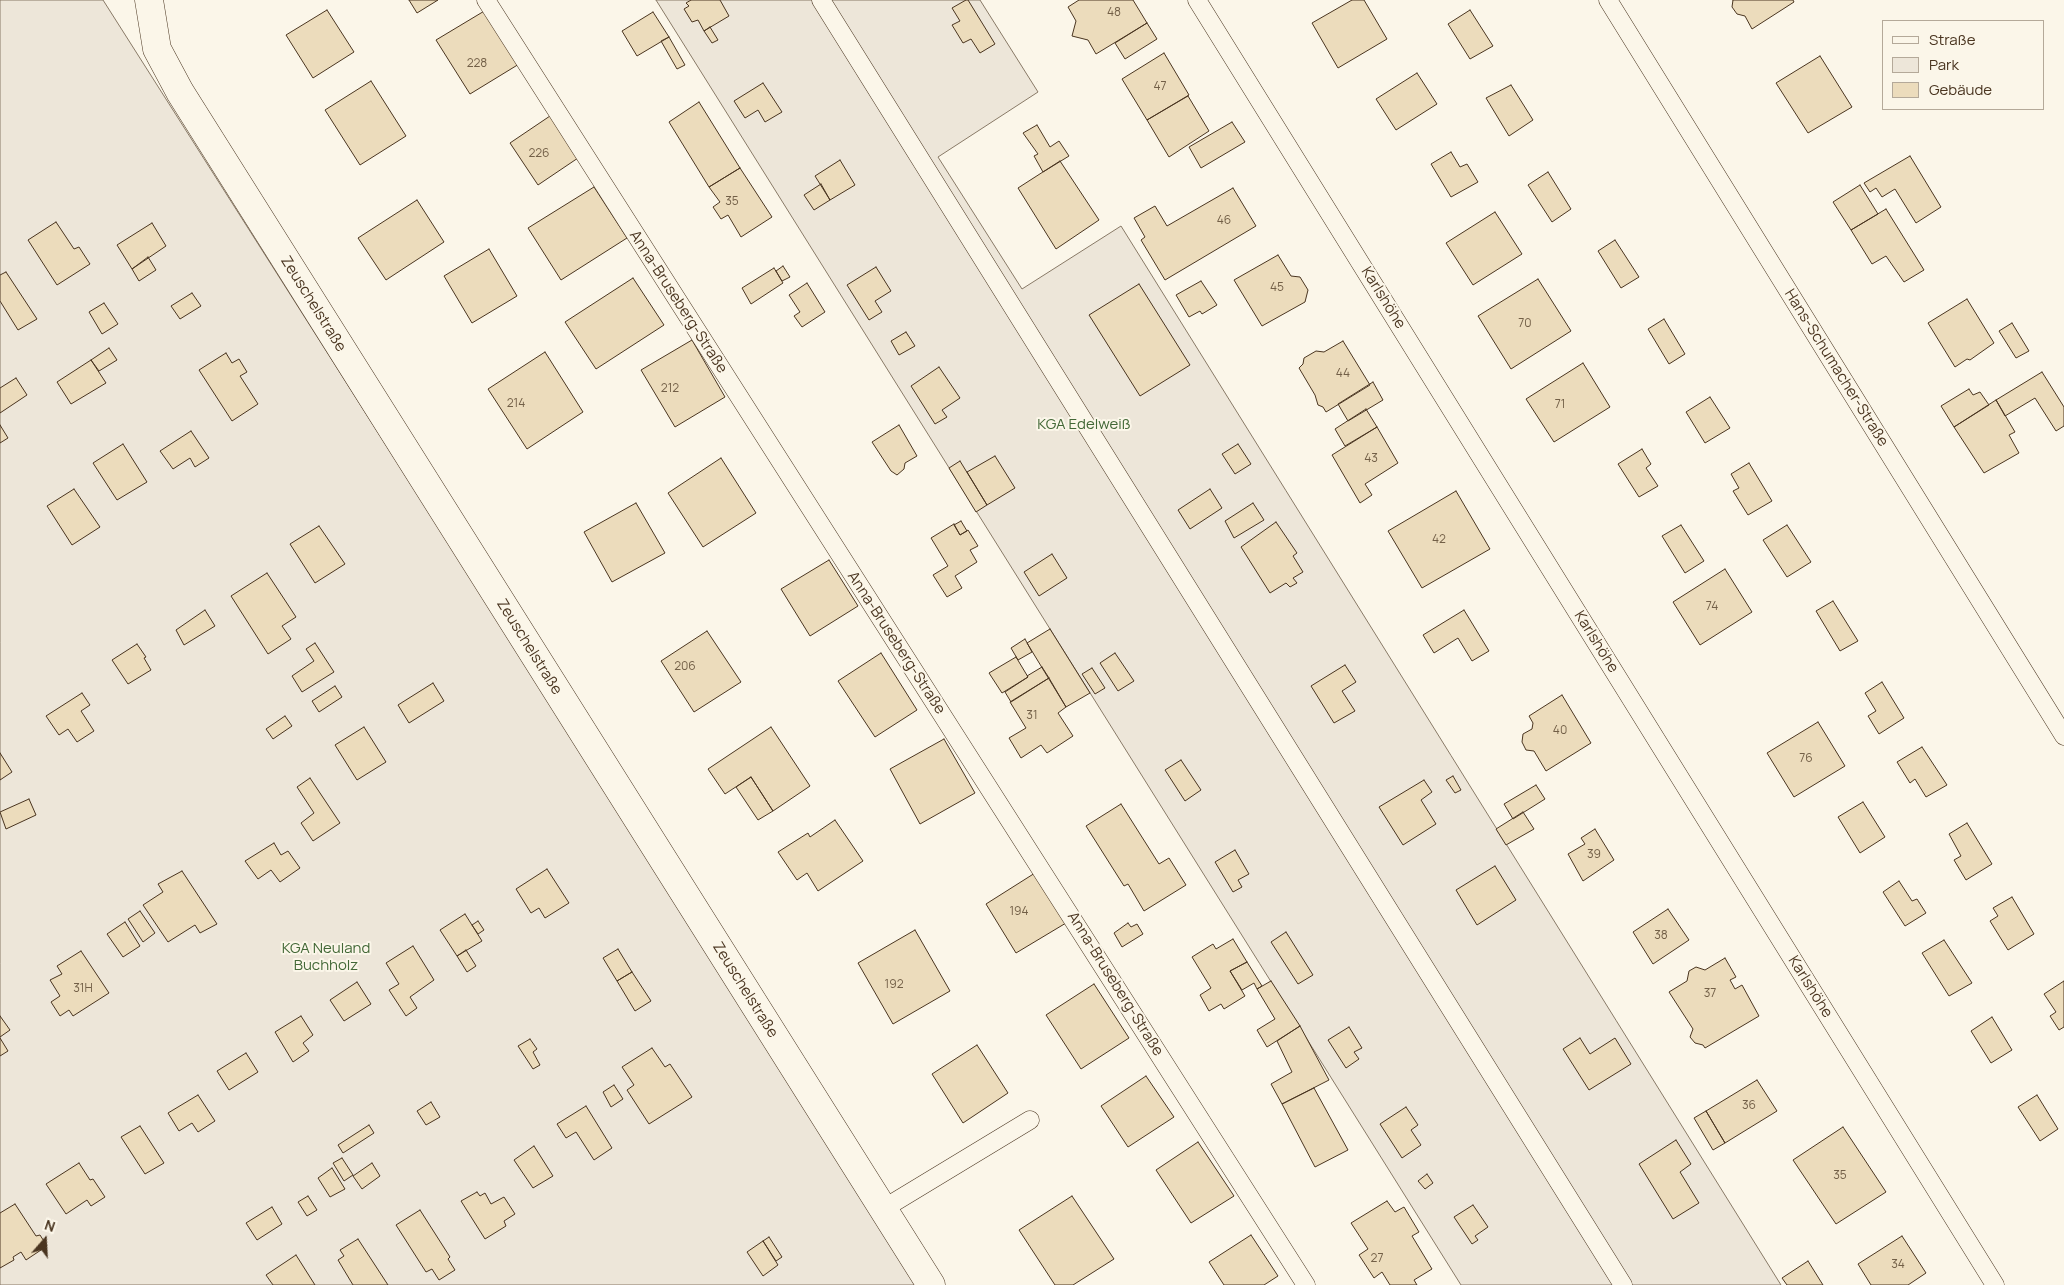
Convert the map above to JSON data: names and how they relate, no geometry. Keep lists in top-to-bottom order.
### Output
{
  "streets": {
    "street": ["Zeuschelstraße"],
    "lane": ["Karlshöhe", "Anna-Bruseberg-Straße", "Hans-Schumacher-Straße"]
  },
  "parks": ["KGA Edelweiß", "KGA Neuland Buchholz"],
  "house_numbers": [
    "48",
    "228",
    "47",
    "226",
    "35",
    "46",
    "45",
    "70",
    "44",
    "212",
    "214",
    "71",
    "43",
    "42",
    "74",
    "206",
    "31",
    "40",
    "76",
    "39",
    "194",
    "38",
    "192",
    "31H",
    "37",
    "36",
    "35",
    "27",
    "34"
  ],
  "legend": ["Straße", "Park", "Gebäude"],
  "north": "top"
}
